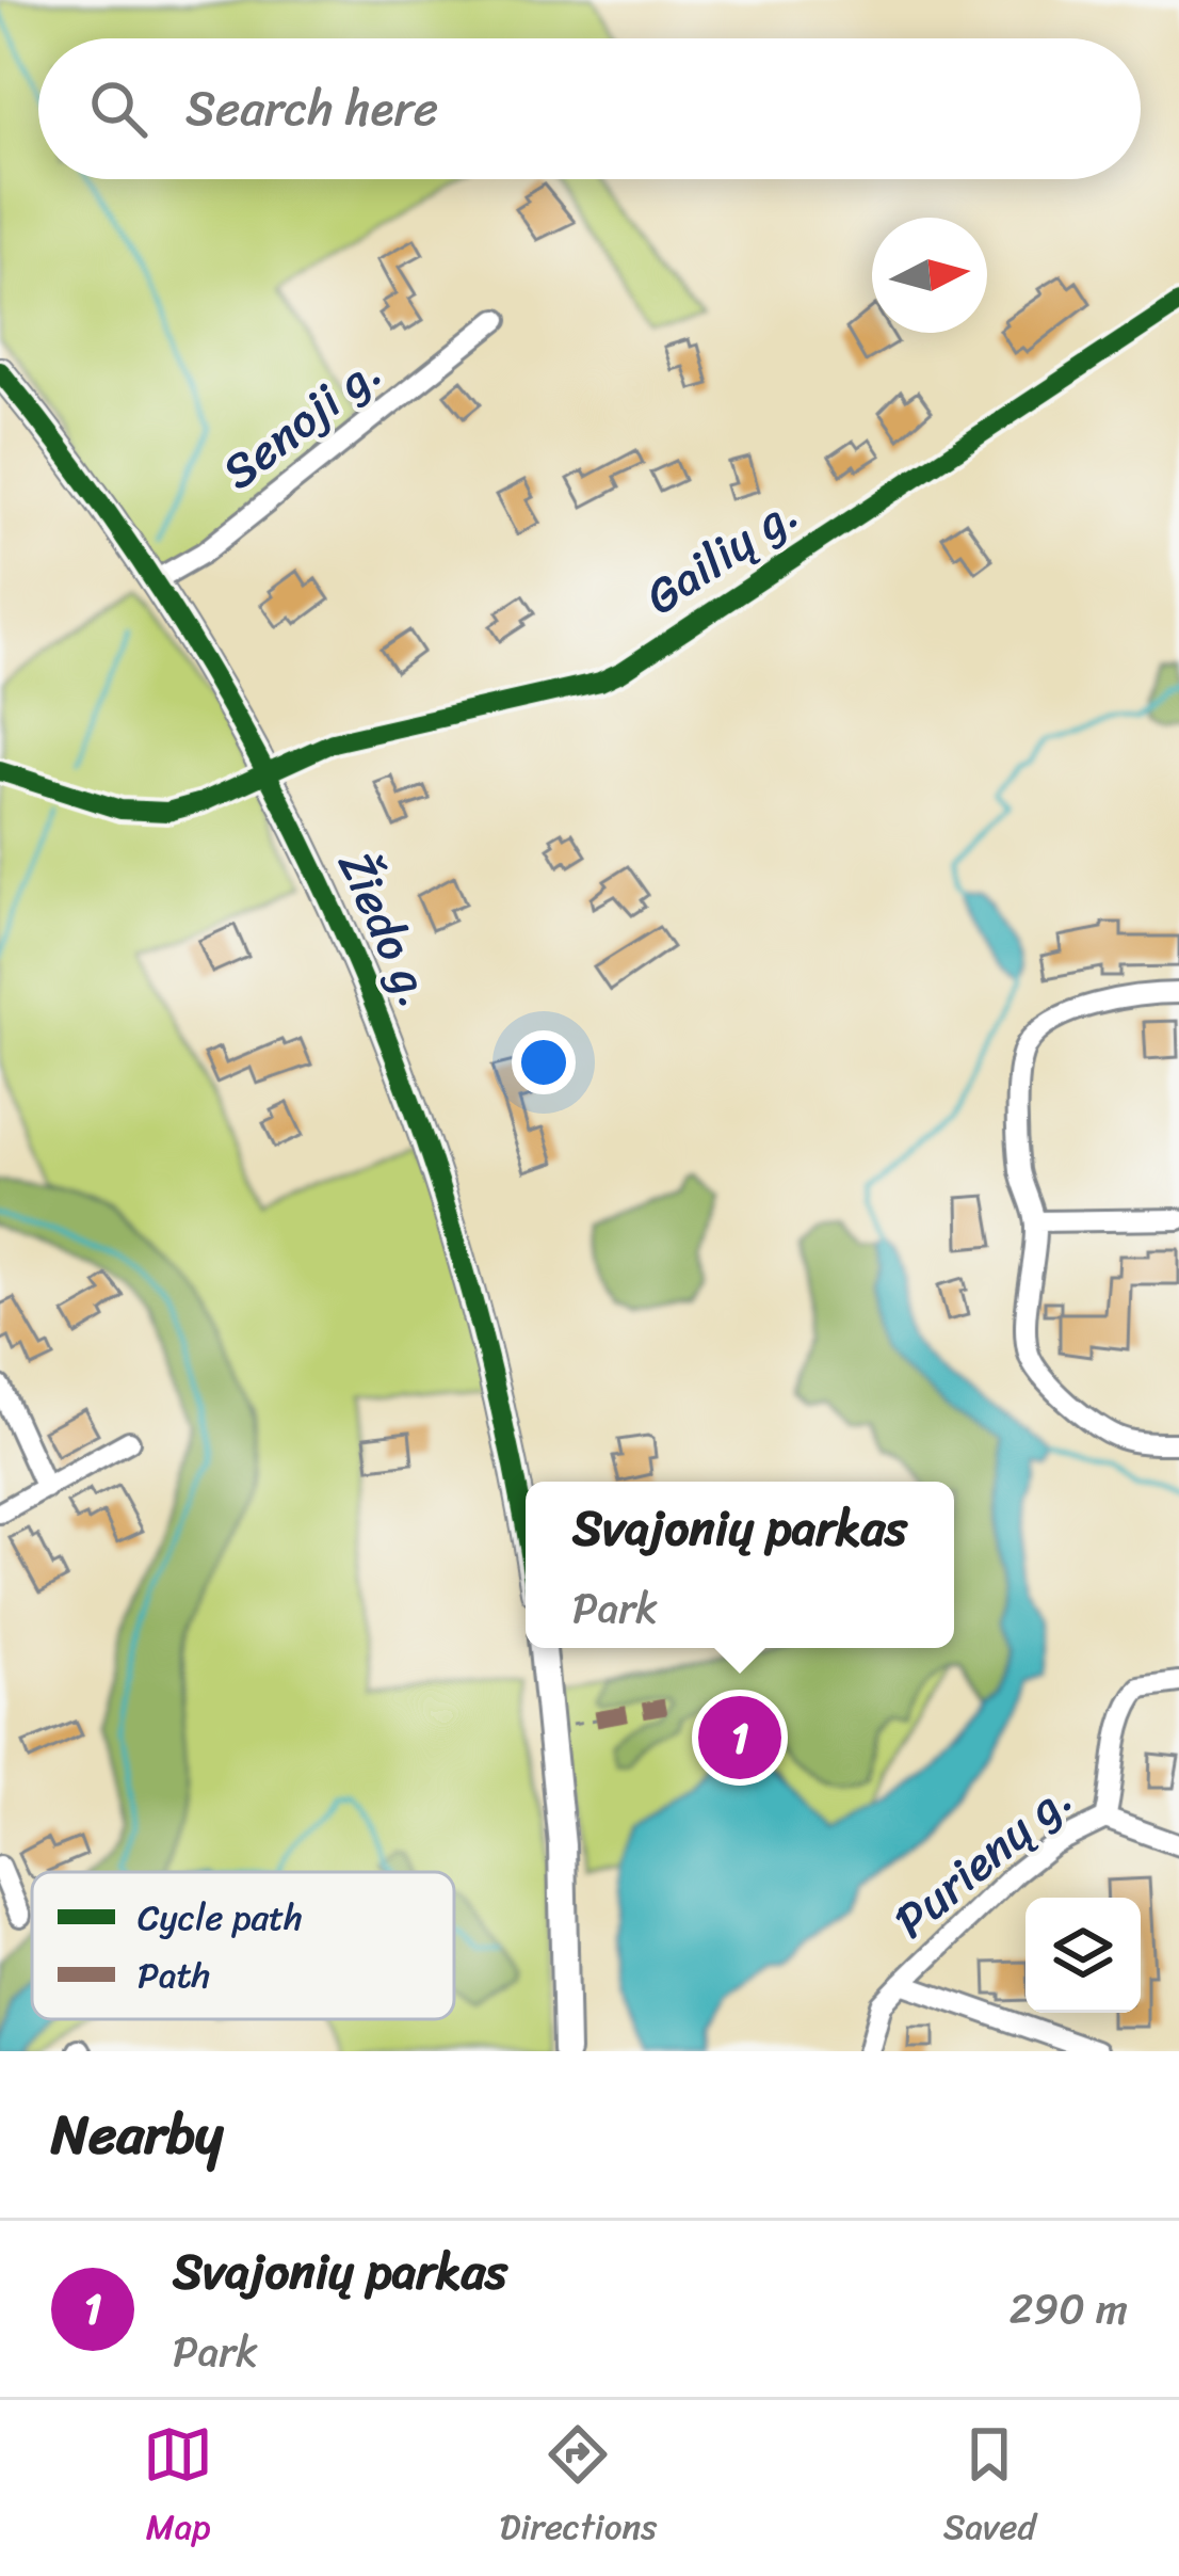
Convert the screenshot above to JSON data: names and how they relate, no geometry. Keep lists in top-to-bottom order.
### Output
{
  "streets": {
    "street": [
      "Senoji g.",
      "Gailių g.",
      "Žiedo g.",
      "Purienų g."
    ]
  },
  "crossings": [
    ["Senoji g.", "Žiedo g."],
    ["Gailių g.", "Žiedo g."]
  ],
  "legend": ["Cycle path", "Path"],
  "north": "right",
  "page": {
    "search": "Search here",
    "popup": ["Svajonių parkas", "Park"],
    "pins": "1",
    "heading": "Nearby",
    "list": [
      {
        "mark": "1",
        "name": "Svajonių parkas",
        "note": "Park",
        "value": "290 m"
      }
    ],
    "nav": ["Map", "Directions", "Saved"]
  }
}
